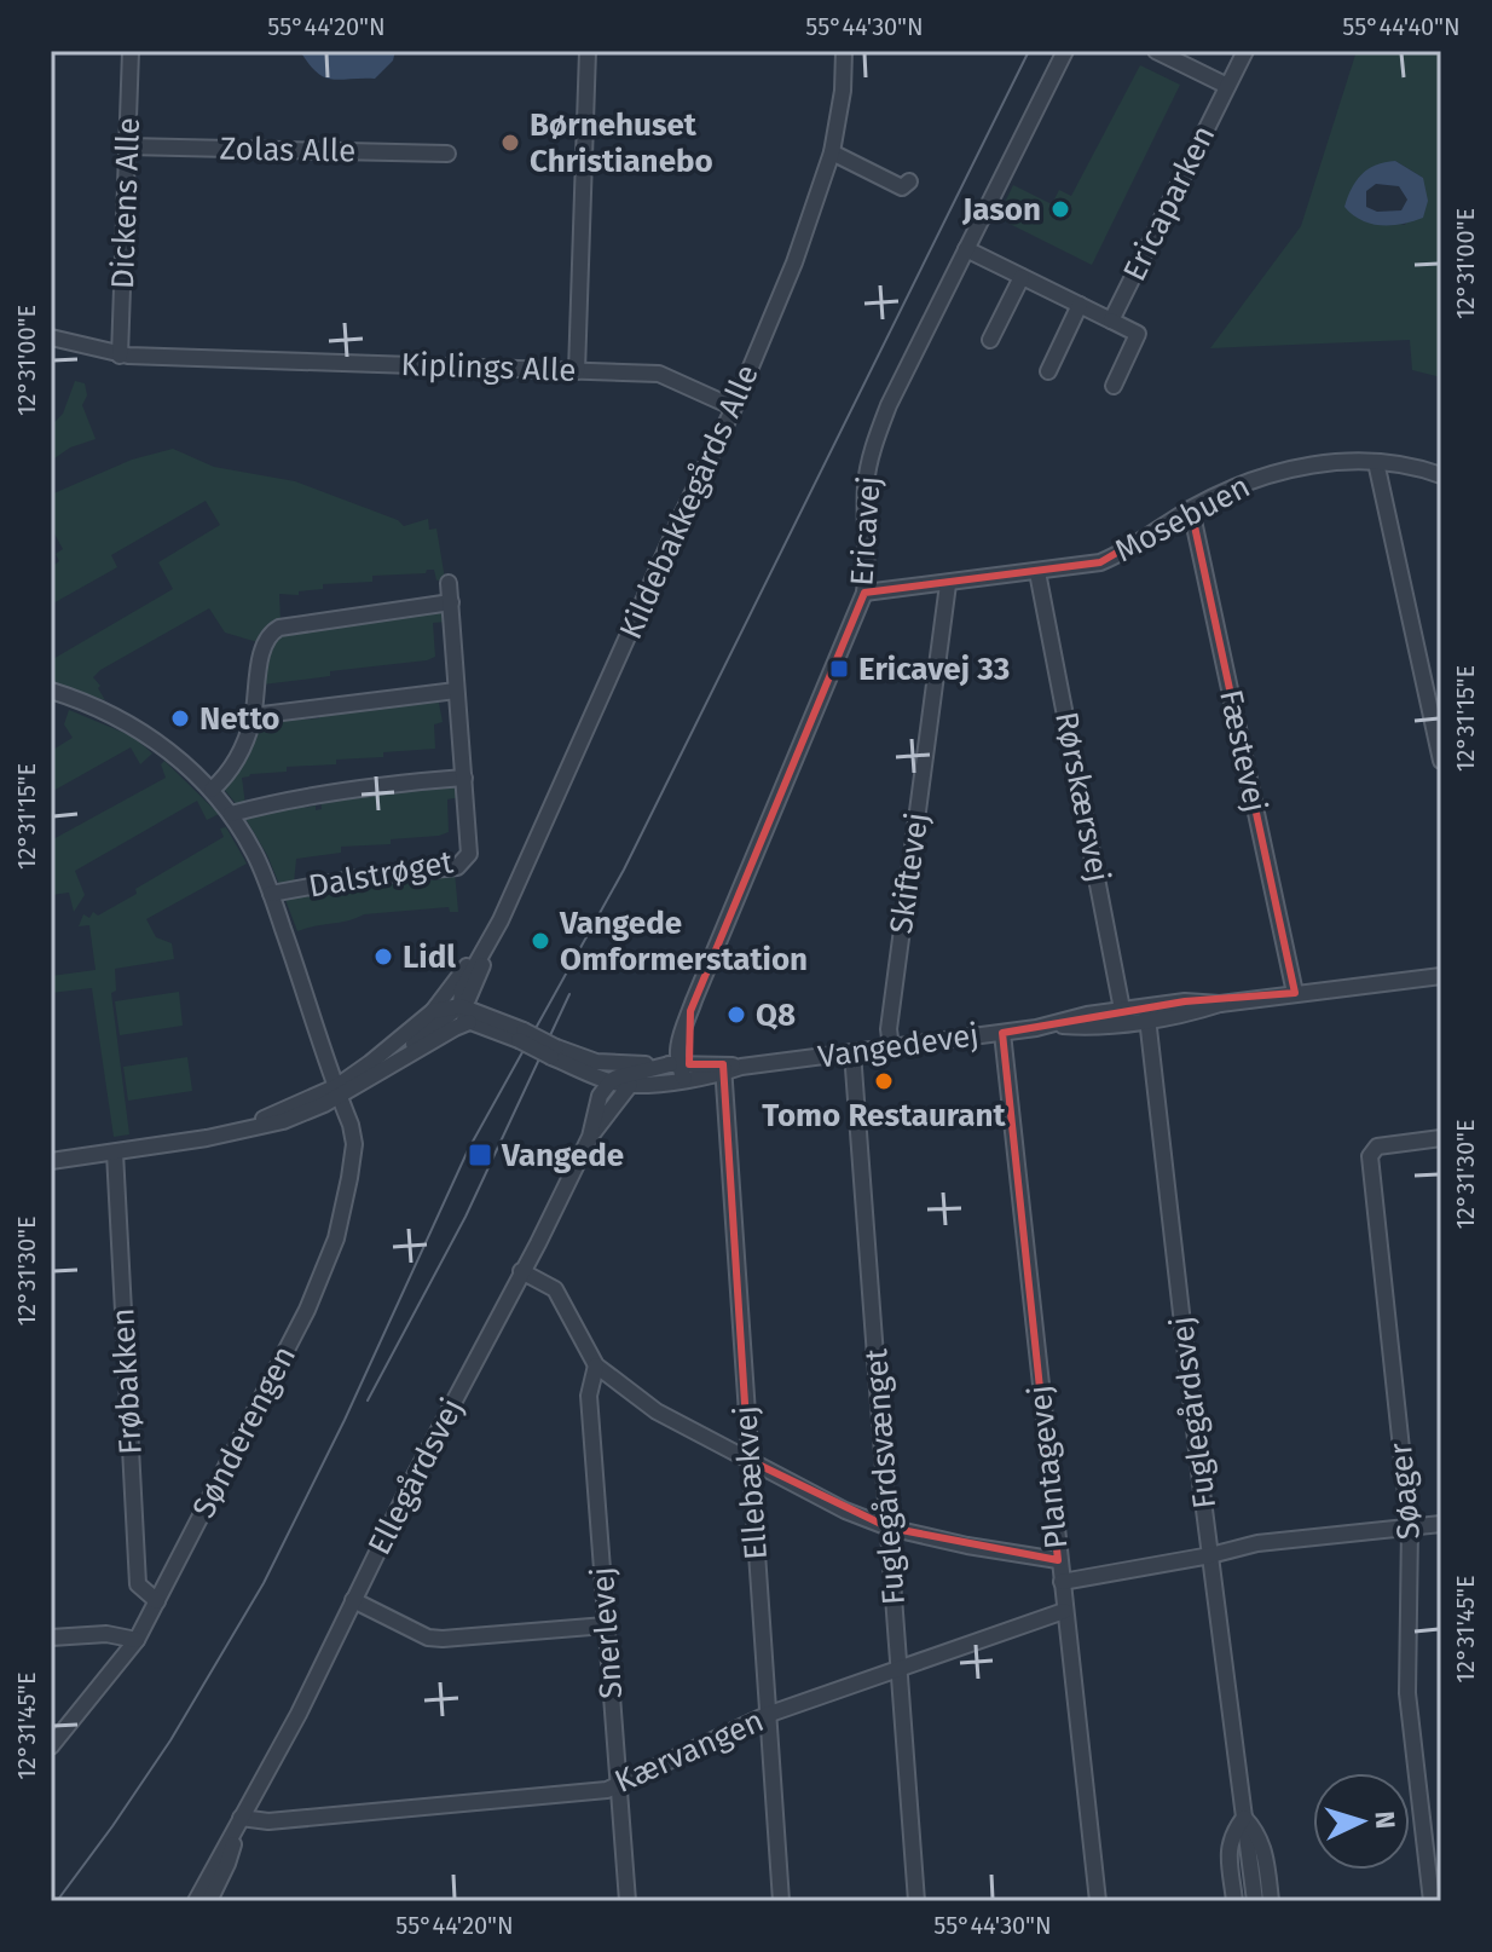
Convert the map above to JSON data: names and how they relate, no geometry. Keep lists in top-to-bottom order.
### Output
{
  "streets": {
    "street": [
      "Zolas Alle",
      "Dickens Alle",
      "Ericaparken",
      "Kiplings Alle",
      "Kildebakkegårds Alle",
      "Mosebuen",
      "Ericavej",
      "Fæstevej",
      "Rørskærsvej",
      "Skiftevej",
      "Dalstrøget",
      "Vangedevej",
      "Frøbakken",
      "Fuglegårdsvej",
      "Sønderengen",
      "Plantagevej",
      "Ellegårdsvej",
      "Fuglegårdsvænget",
      "Ellebækvej",
      "Søager",
      "Snerlevej",
      "Kærvangen"
    ]
  },
  "crossings": [
    ["Zolas Alle", "Dickens Alle"],
    ["Dickens Alle", "Kiplings Alle"],
    ["Ericaparken", "Ericavej"],
    ["Kiplings Alle", "Kildebakkegårds Alle"],
    ["Kildebakkegårds Alle", "Vangedevej"],
    ["Mosebuen", "Ericavej"],
    ["Mosebuen", "Fæstevej"],
    ["Mosebuen", "Rørskærsvej"],
    ["Mosebuen", "Skiftevej"],
    ["Ericavej", "Vangedevej"],
    ["Fæstevej", "Vangedevej"],
    ["Rørskærsvej", "Vangedevej"],
    ["Skiftevej", "Vangedevej"],
    ["Dalstrøget", "Sønderengen"],
    ["Vangedevej", "Fuglegårdsvej"],
    ["Vangedevej", "Plantagevej"],
    ["Vangedevej", "Ellegårdsvej"],
    ["Vangedevej", "Fuglegårdsvænget"],
    ["Vangedevej", "Ellebækvej"],
    ["Frøbakken", "Sønderengen"],
    ["Plantagevej", "Kærvangen"],
    ["Ellegårdsvej", "Kærvangen"],
    ["Fuglegårdsvænget", "Kærvangen"],
    ["Ellebækvej", "Kærvangen"],
    ["Snerlevej", "Kærvangen"]
  ],
  "places": {
    "other": [
      "Børnehuset Christianebo",
      "Jason",
      "Netto",
      "Vangede Omformerstation",
      "Lidl",
      "Q8",
      "Tomo Restaurant"
    ],
    "transit": ["Ericavej 33", "Vangede"]
  },
  "north": "right",
  "coordinates": [
    "55°44'20\"N",
    "55°44'30\"N",
    "55°44'40\"N",
    "12°31'00\"E",
    "12°31'15\"E",
    "12°31'30\"E",
    "12°31'45\"E"
  ]
}
